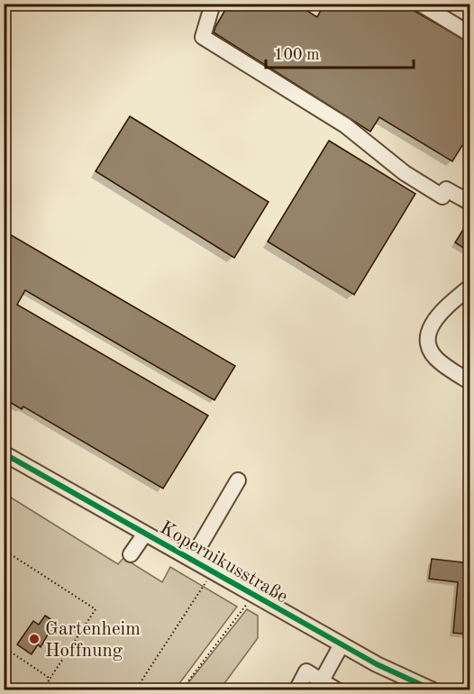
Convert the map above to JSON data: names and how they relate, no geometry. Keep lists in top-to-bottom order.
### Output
{
  "streets": {
    "street": ["Kopernikusstraße"]
  },
  "places": ["Gartenheim Hoffnung"],
  "scale_bar": "100 m"
}
